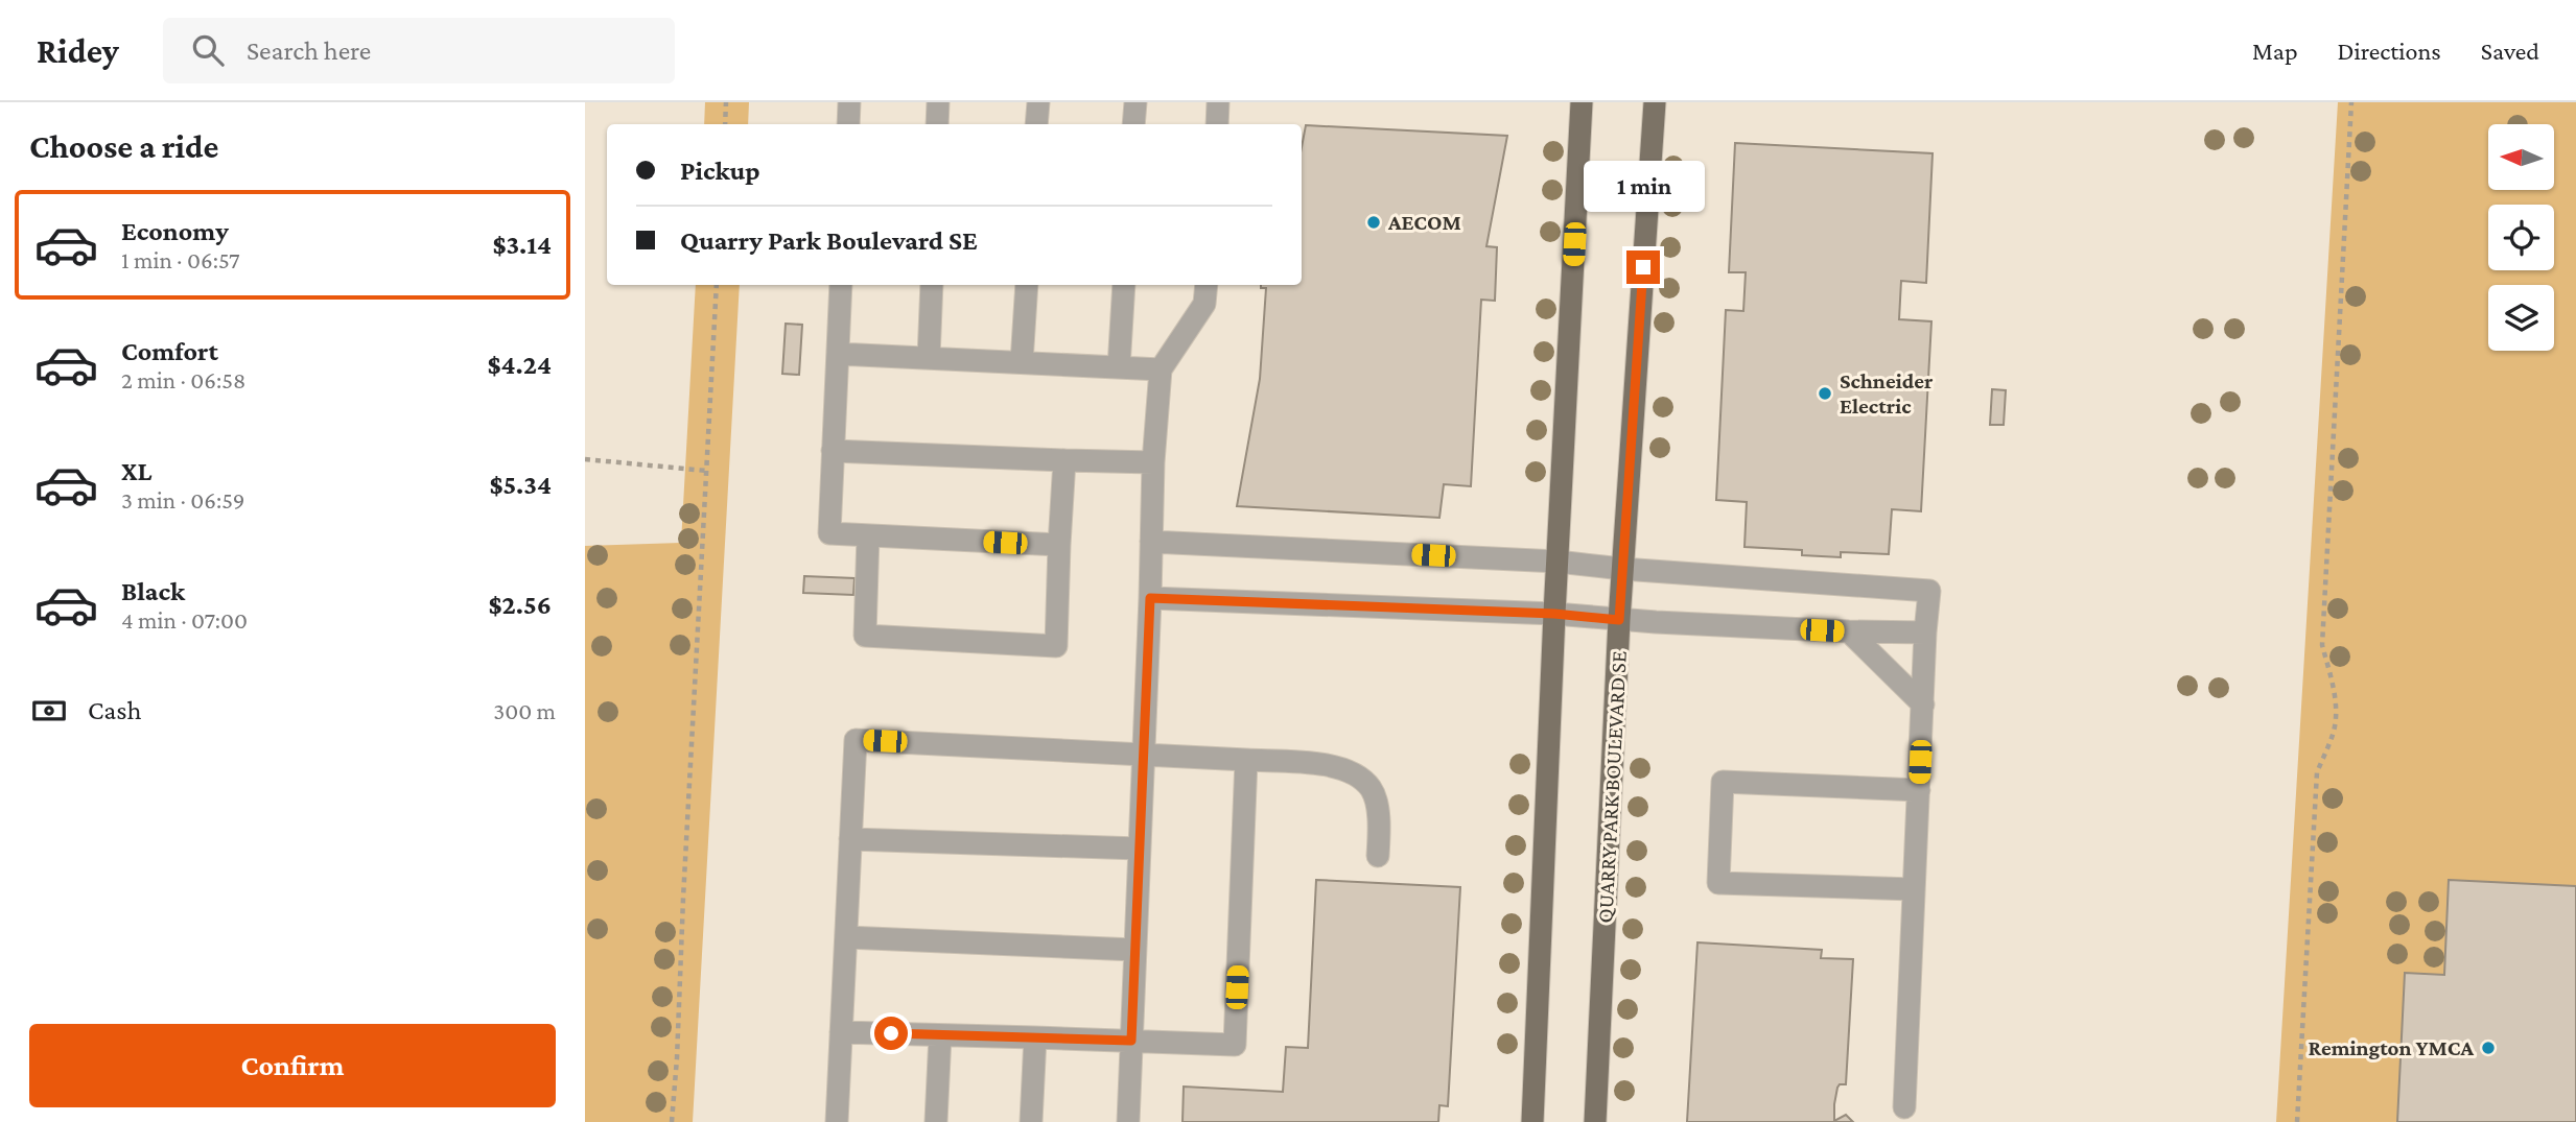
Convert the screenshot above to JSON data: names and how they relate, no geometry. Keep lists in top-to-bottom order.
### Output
{
  "streets": {
    "main road": ["QUARRY PARK BOULEVARD SE"]
  },
  "places": ["AECOM", "Schneider Electric", "Remington YMCA"],
  "north": "left",
  "page": {
    "header": "Ridey",
    "search": "Search here",
    "nav": ["Map", "Directions", "Saved"],
    "heading": "Choose a ride",
    "banner": ["Pickup", "Quarry Park Boulevard SE"],
    "bubble": "1 min",
    "list": [
      {
        "name": "Economy",
        "note": "1 min · 06:57",
        "value": "$3.14"
      },
      {
        "name": "Comfort",
        "note": "2 min · 06:58",
        "value": "$4.24"
      },
      {
        "name": "XL",
        "note": "3 min · 06:59",
        "value": "$5.34"
      },
      {
        "name": "Black",
        "note": "4 min · 07:00",
        "value": "$2.56"
      }
    ],
    "pay": ["Cash", "300 m"],
    "buttons": "Confirm"
  }
}
